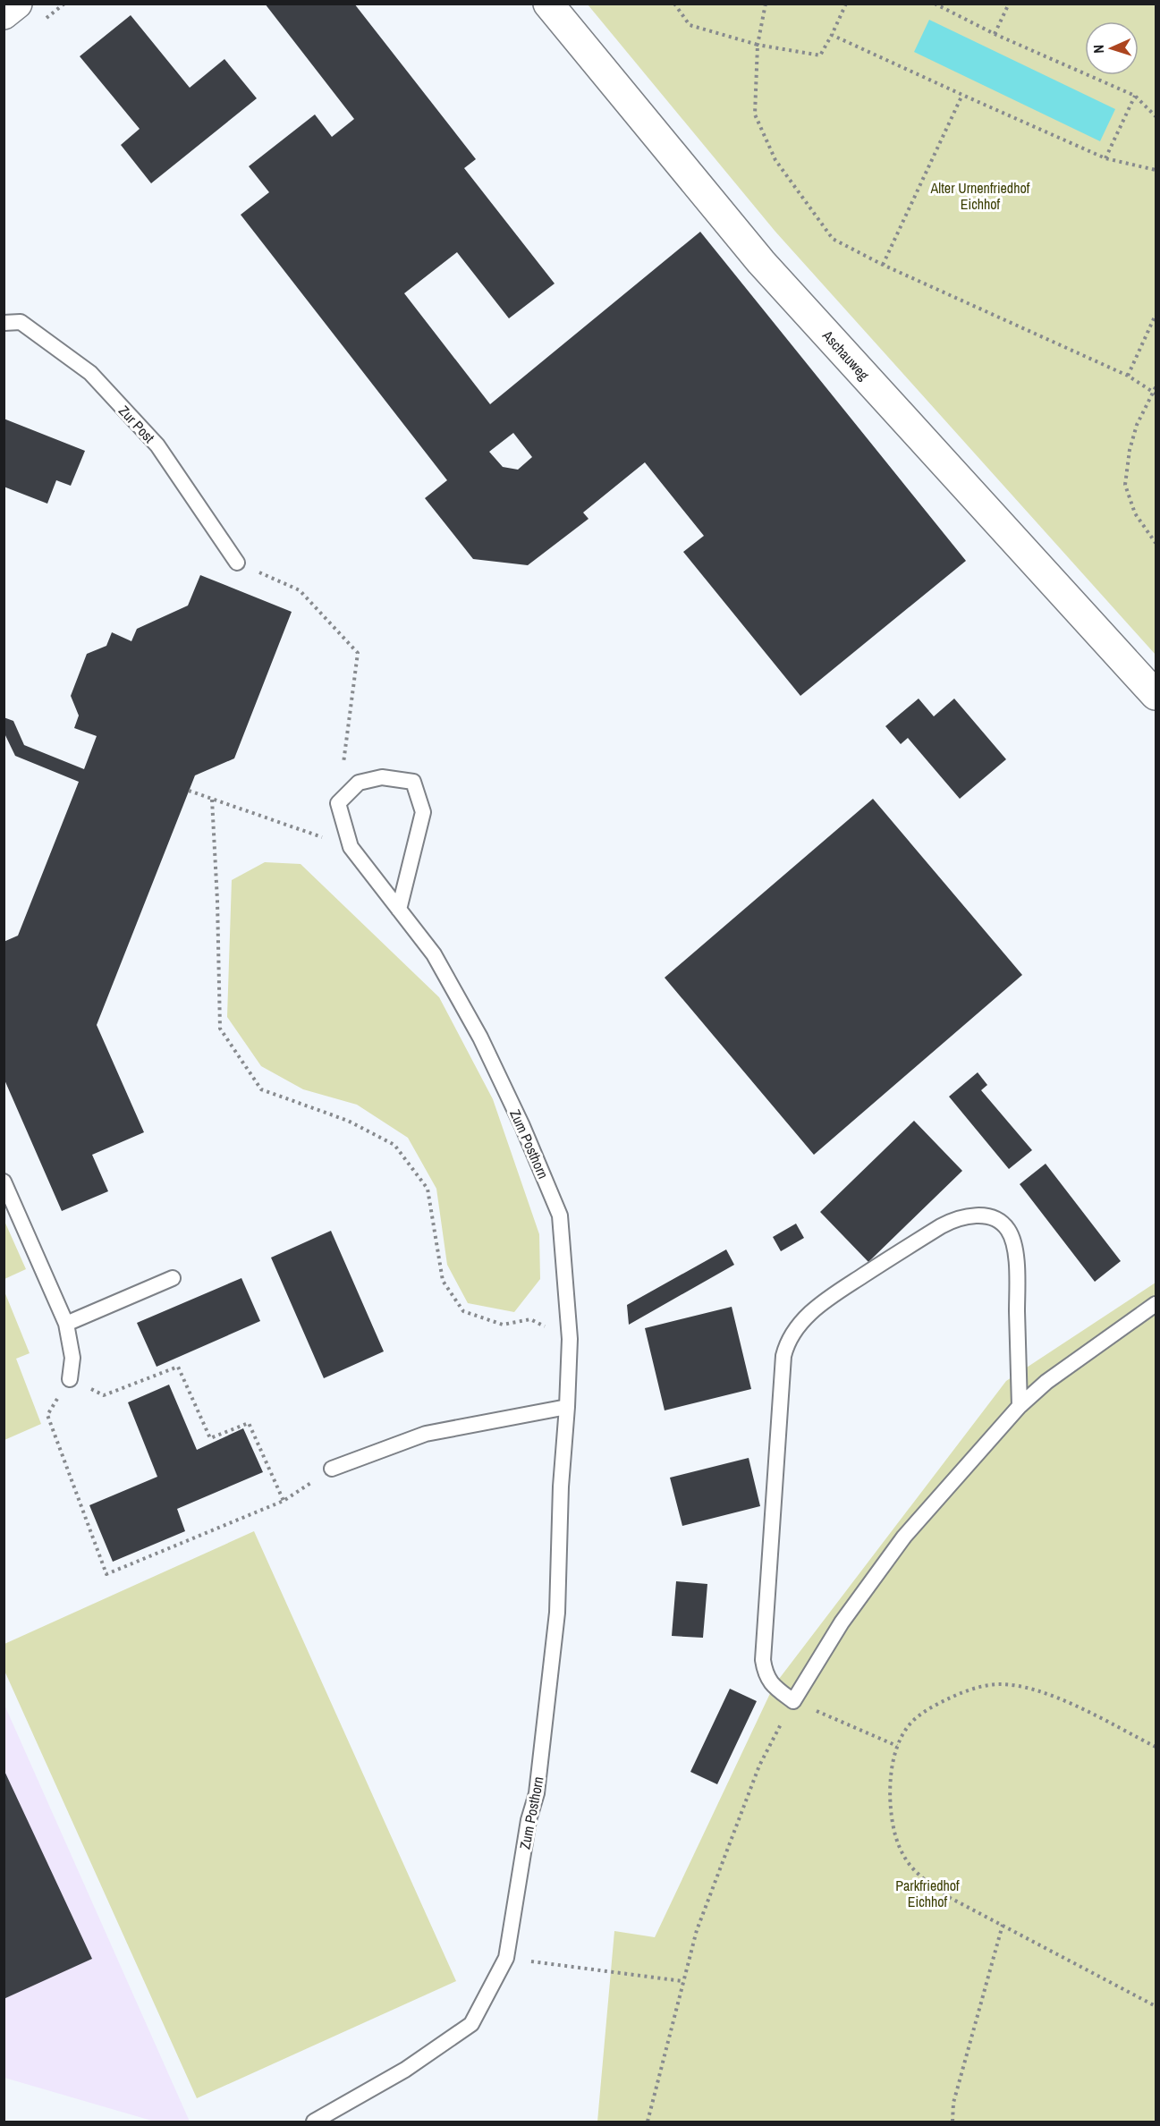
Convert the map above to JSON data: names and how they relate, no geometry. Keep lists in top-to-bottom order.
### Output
{
  "streets": {
    "street": ["Aschauweg"],
    "lane": ["Zur Post", "Zum Posthorn"]
  },
  "parks": ["Alter Urnenfriedhof Eichhof", "Parkfriedhof Eichhof"],
  "north": "left"
}
